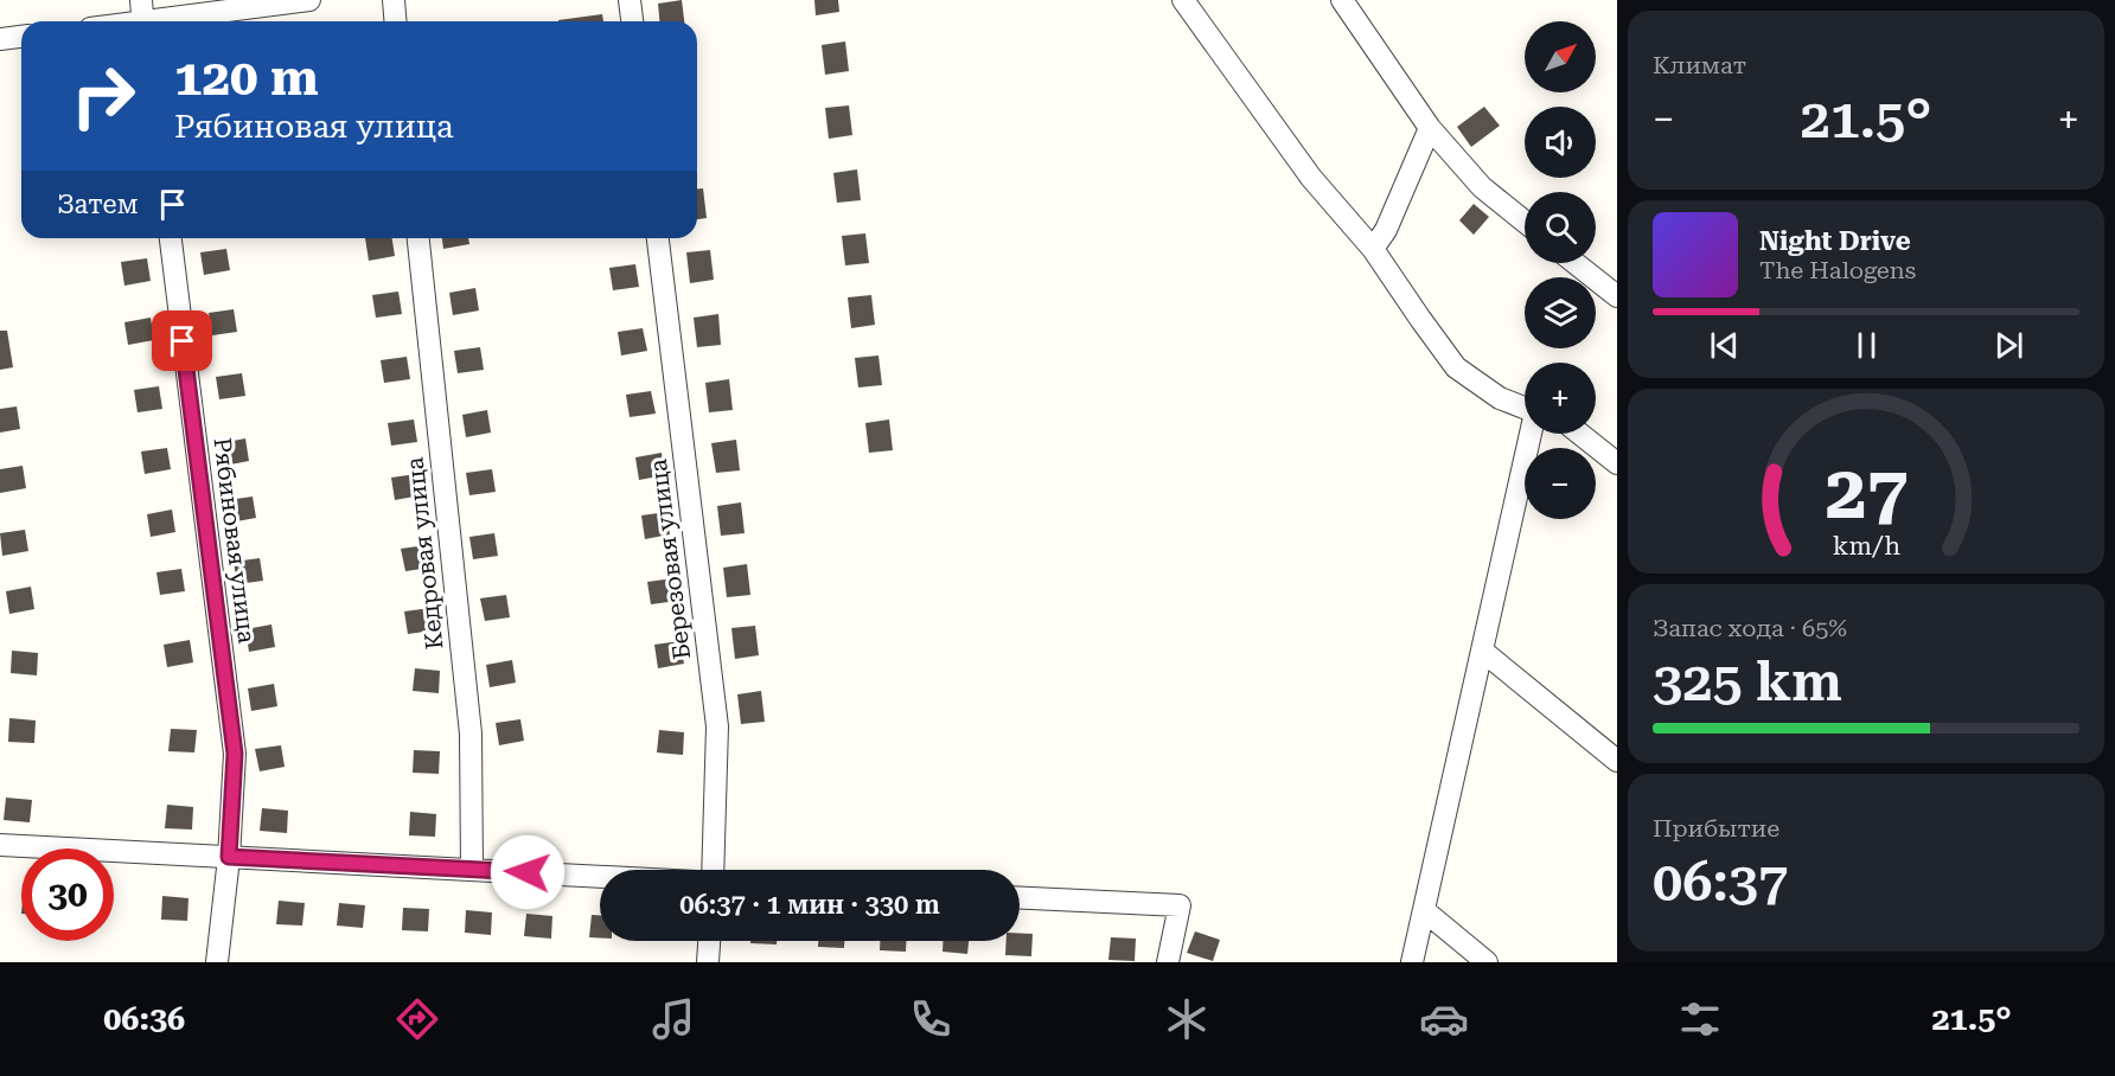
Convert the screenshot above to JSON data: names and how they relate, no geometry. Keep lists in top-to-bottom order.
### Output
{
  "streets": {
    "street": ["Рябиновая улица", "Кедровая улица", "Березовая улица"]
  },
  "north": "top right",
  "page": {
    "tile": [
      "Климат",
      ["Запас хода · 65%", "325 km"],
      ["Прибытие", "06:37"]
    ],
    "map_buttons": ["+", "−"],
    "turn": ["120 m", "Рябиновая улица"],
    "heat": ["−", "21.5°", "+"],
    "then": "Затем",
    "song": ["Night Drive", "The Halogens"],
    "limit": "30",
    "trip": "06:37 · 1 мин · 330 m",
    "tabs": ["06:36", "21.5°"],
    "gauge": ["27", "km/h"]
  }
}
